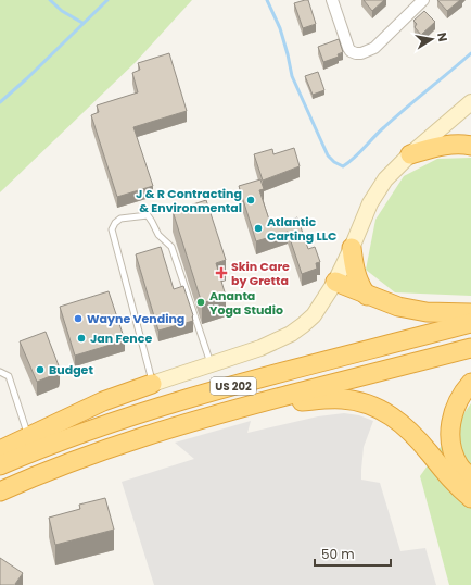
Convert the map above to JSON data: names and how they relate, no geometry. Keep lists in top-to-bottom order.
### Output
{
  "streets": {
    "highway": ["US 202"]
  },
  "places": {
    "other": [
      "J & R Contracting & Environmental",
      "Atlantic Carting LLC",
      "Ananta Yoga Studio",
      "Wayne Vending",
      "Jan Fence",
      "Budget"
    ],
    "health": ["Skin Care by Gretta"]
  },
  "scale_bar": "50 m",
  "north": "right"
}
